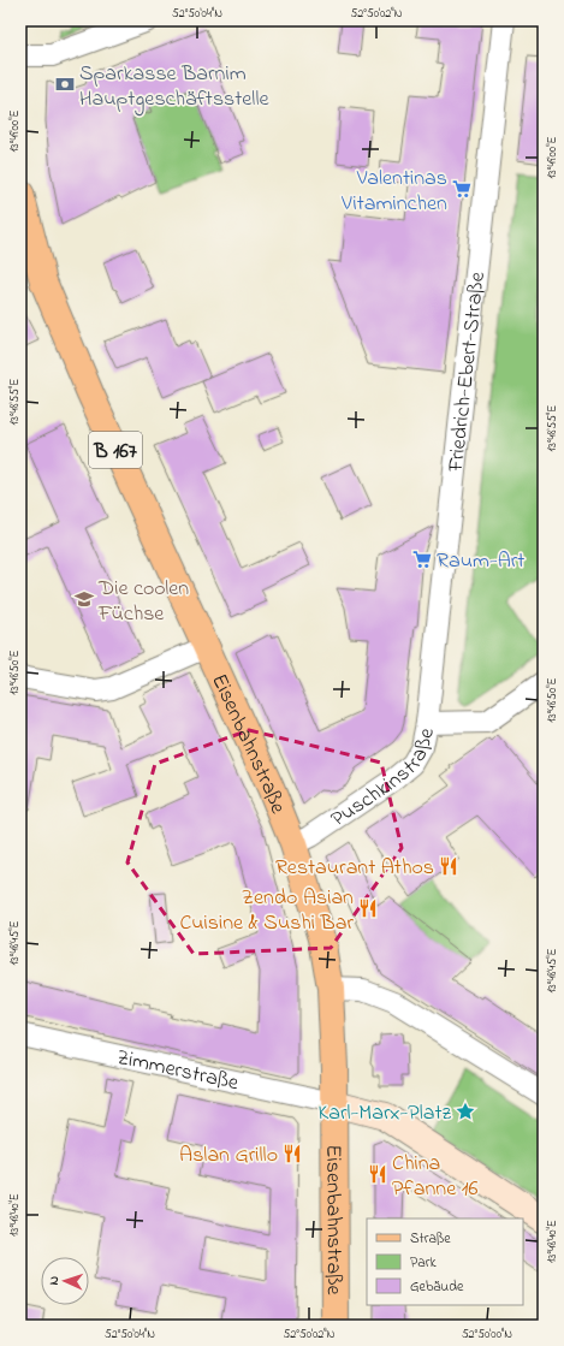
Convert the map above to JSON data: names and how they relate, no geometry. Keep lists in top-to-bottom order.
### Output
{
  "streets": {
    "main road": ["B 167", "Eisenbahnstraße"],
    "street": ["Friedrich-Ebert-Straße", "Puschkinstraße", "Zimmerstraße"]
  },
  "crossings": [
    ["Friedrich-Ebert-Straße", "Puschkinstraße"],
    ["Eisenbahnstraße", "Puschkinstraße"],
    ["Eisenbahnstraße", "Zimmerstraße"]
  ],
  "places": {
    "bank": ["Sparkasse Barnim Hauptgeschäftsstelle"],
    "supermarket": ["Valentinas Vitaminchen", "Raum-Art"],
    "school or university": ["Die coolen Füchse"],
    "restaurant": [
      "Restaurant Athos",
      "Zendo Asian Cuisine & Sushi Bar",
      "Aslan Grillo",
      "China Pfanne 16"
    ],
    "place": ["Karl-Marx-Platz"]
  },
  "legend": ["Straße", "Park", "Gebäude"],
  "north": "left",
  "coordinates": [
    "52°50'04\"N",
    "52°50'02\"N",
    "13°49'00\"E",
    "13°48'55\"E",
    "13°48'50\"E",
    "13°48'45\"E",
    "13°48'40\"E",
    "52°50'00\"N"
  ]
}
